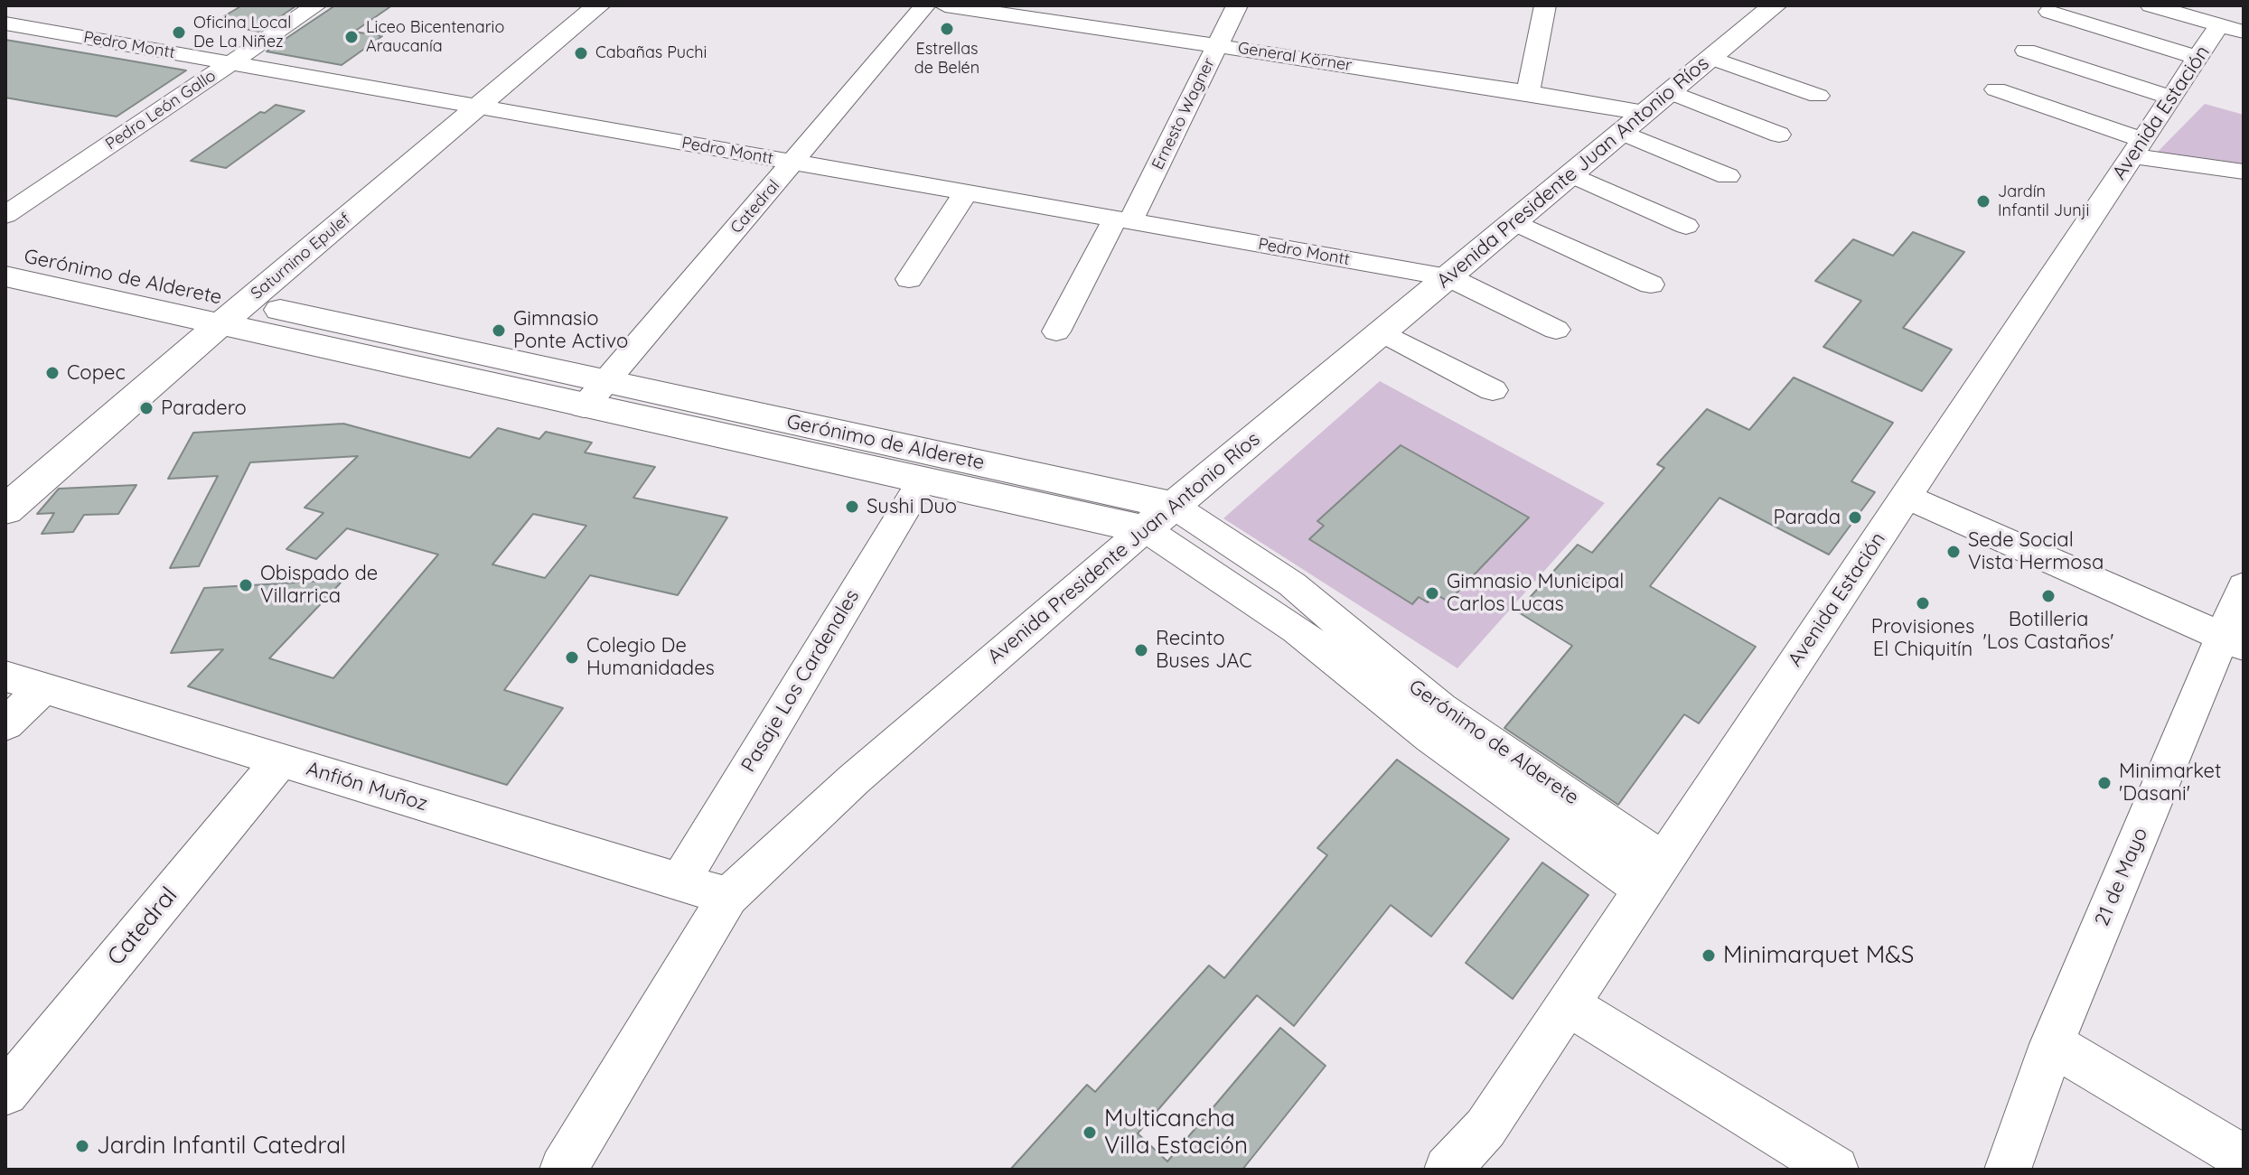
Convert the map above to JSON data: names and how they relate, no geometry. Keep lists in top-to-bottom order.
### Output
{
  "streets": {
    "main road": ["Avenida Presidente Juan Antonio Ríos", "Saturnino Epulef", "Gerónimo de Alderete"],
    "street": [
      "Pedro Montt",
      "General Körner",
      "Pedro León Gallo",
      "Avenida Estación",
      "Ernesto Wagner",
      "Catedral",
      "Pasaje Los Cardenales",
      "Anfión Muñoz",
      "21 de Mayo"
    ]
  },
  "crossings": [
    ["Pedro Montt", "Pedro León Gallo"],
    ["Pedro Montt", "Ernesto Wagner"],
    ["Pedro Montt", "Avenida Presidente Juan Antonio Ríos"],
    ["Pedro Montt", "Catedral"],
    ["Pedro Montt", "Saturnino Epulef"],
    ["General Körner", "Ernesto Wagner"],
    ["General Körner", "Avenida Presidente Juan Antonio Ríos"],
    ["Avenida Estación", "Gerónimo de Alderete"],
    ["Avenida Presidente Juan Antonio Ríos", "Gerónimo de Alderete"],
    ["Avenida Presidente Juan Antonio Ríos", "Anfión Muñoz"],
    ["Catedral", "Gerónimo de Alderete"],
    ["Catedral", "Anfión Muñoz"],
    ["Saturnino Epulef", "Gerónimo de Alderete"],
    ["Gerónimo de Alderete", "Pasaje Los Cardenales"],
    ["Pasaje Los Cardenales", "Anfión Muñoz"]
  ],
  "places": [
    "Estrellas de Belén",
    "Oficina Local De La Niñez",
    "Liceo Bicentenario Araucanía",
    "Cabañas Puchi",
    "Jardín Infantil Junji",
    "Gimnasio Ponte Activo",
    "Copec",
    "Paradero",
    "Sushi Duo",
    "Parada",
    "Sede Social Vista Hermosa",
    "Obispado de Villarrica",
    "Gimnasio Municipal Carlos Lucas",
    "Botilleria 'Los Castaños'",
    "Provisiones El Chiquitín",
    "Recinto Buses JAC",
    "Colegio De Humanidades",
    "Minimarket 'Dasani'",
    "Minimarquet M&S",
    "Multicancha Villa Estación",
    "Jardin Infantil Catedral"
  ]
}
